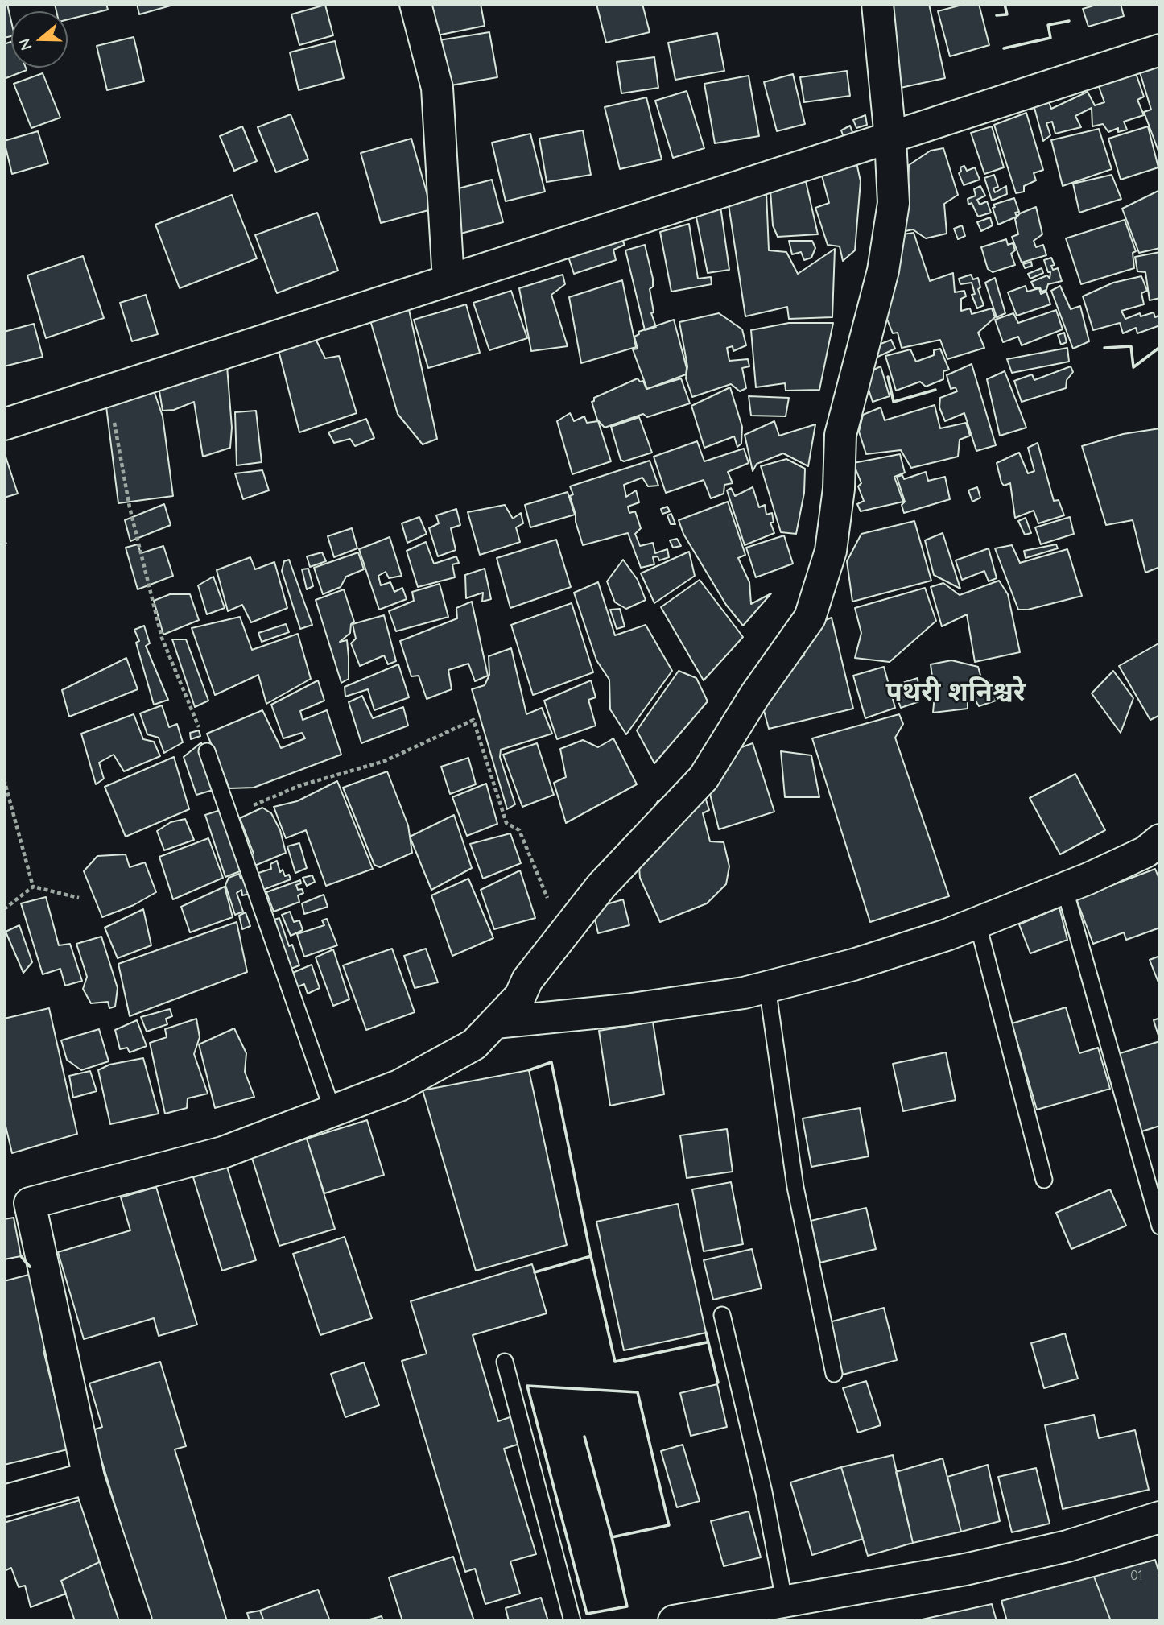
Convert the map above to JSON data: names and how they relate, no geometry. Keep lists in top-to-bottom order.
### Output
{
  "districts": ["पथरी शनिश्चरे"],
  "house_numbers": ["01"],
  "north": "left"
}
